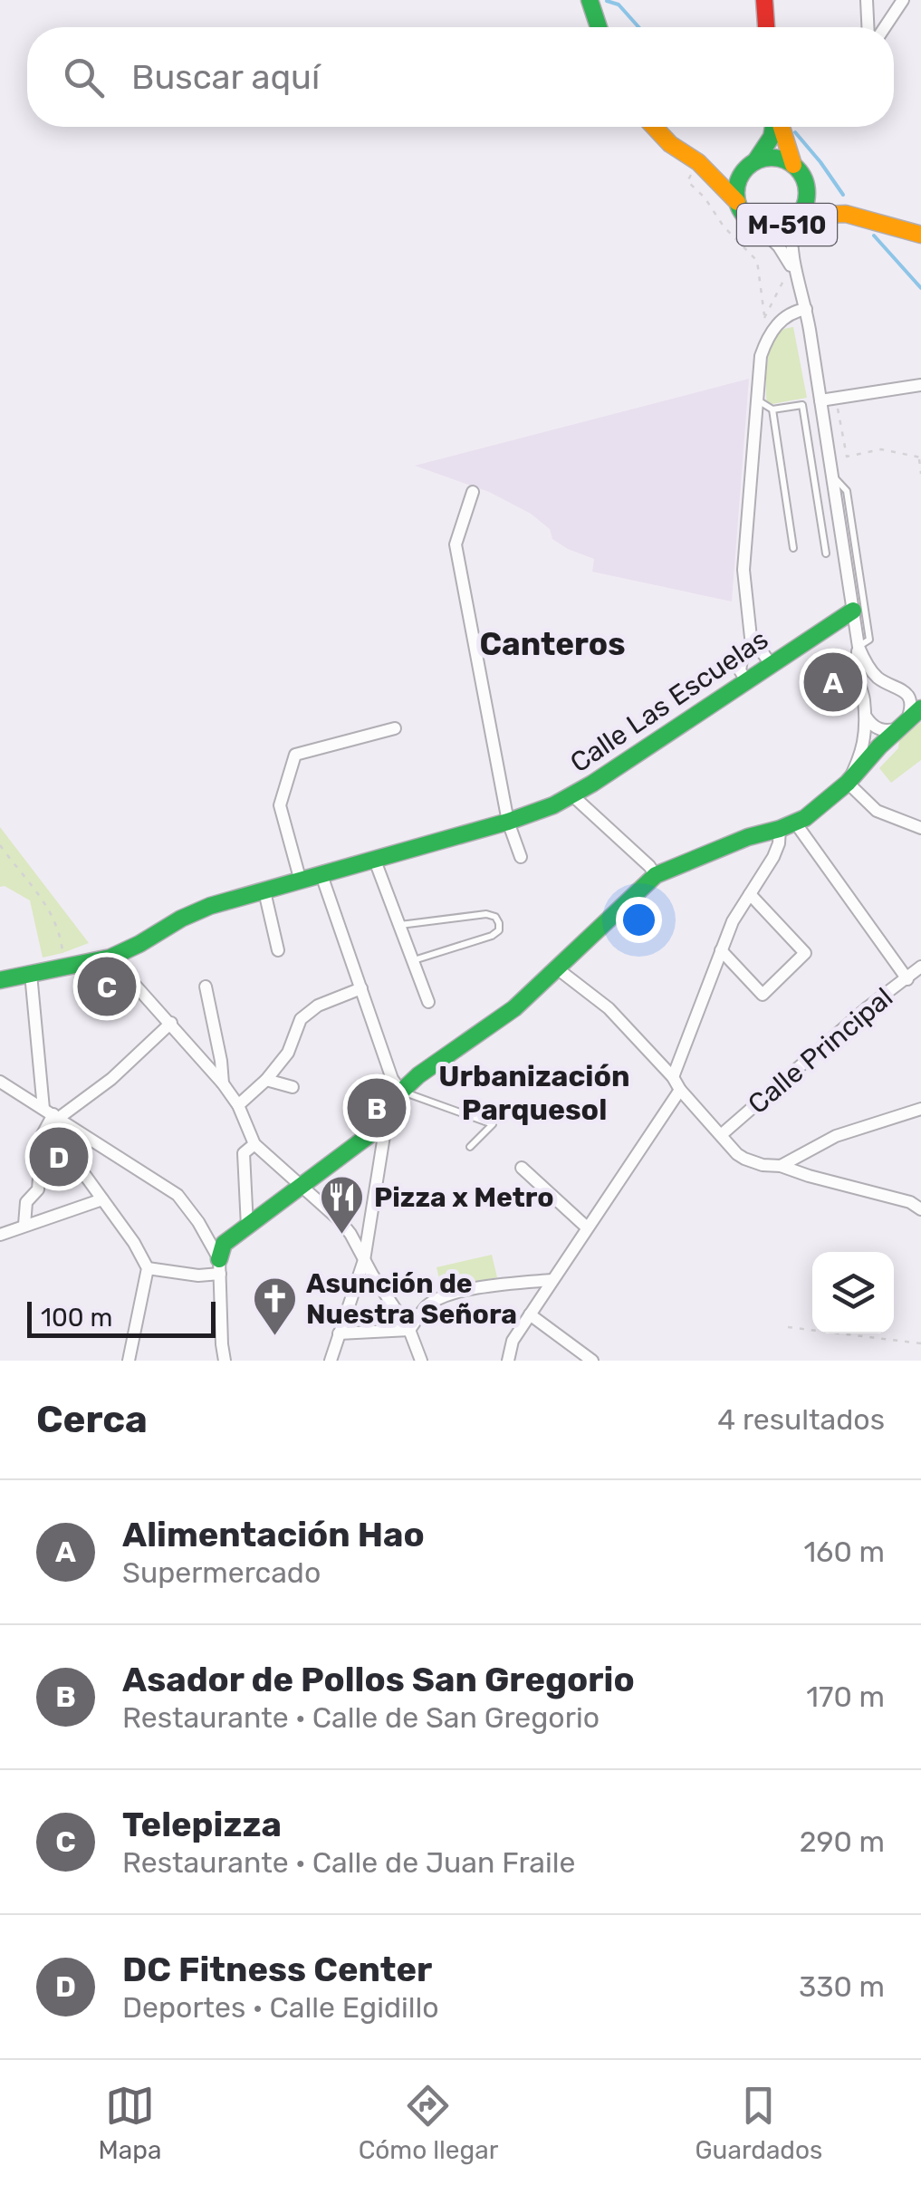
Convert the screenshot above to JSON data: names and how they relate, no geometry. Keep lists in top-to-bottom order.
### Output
{
  "streets": {
    "street": ["M-510", "Calle Las Escuelas", "Calle Principal"]
  },
  "districts": ["Canteros", "Urbanización Parquesol"],
  "places": {
    "restaurant": ["Pizza x Metro"],
    "church": ["Asunción de Nuestra Señora"]
  },
  "scale_bar": "100 m",
  "page": {
    "search": "Buscar aquí",
    "pins": [
      "A",
      "C",
      "B",
      "D"
    ],
    "scale": "100 m",
    "heading": ["Cerca", "4 resultados"],
    "list": [
      {
        "mark": "A",
        "name": "Alimentación Hao",
        "note": "Supermercado",
        "value": "160 m"
      },
      {
        "mark": "B",
        "name": "Asador de Pollos San Gregorio",
        "note": "Restaurante · Calle de San Gregorio",
        "value": "170 m"
      },
      {
        "mark": "C",
        "name": "Telepizza",
        "note": "Restaurante · Calle de Juan Fraile",
        "value": "290 m"
      },
      {
        "mark": "D",
        "name": "DC Fitness Center",
        "note": "Deportes · Calle Egidillo",
        "value": "330 m"
      }
    ],
    "nav": ["Mapa", "Cómo llegar", "Guardados"]
  }
}
